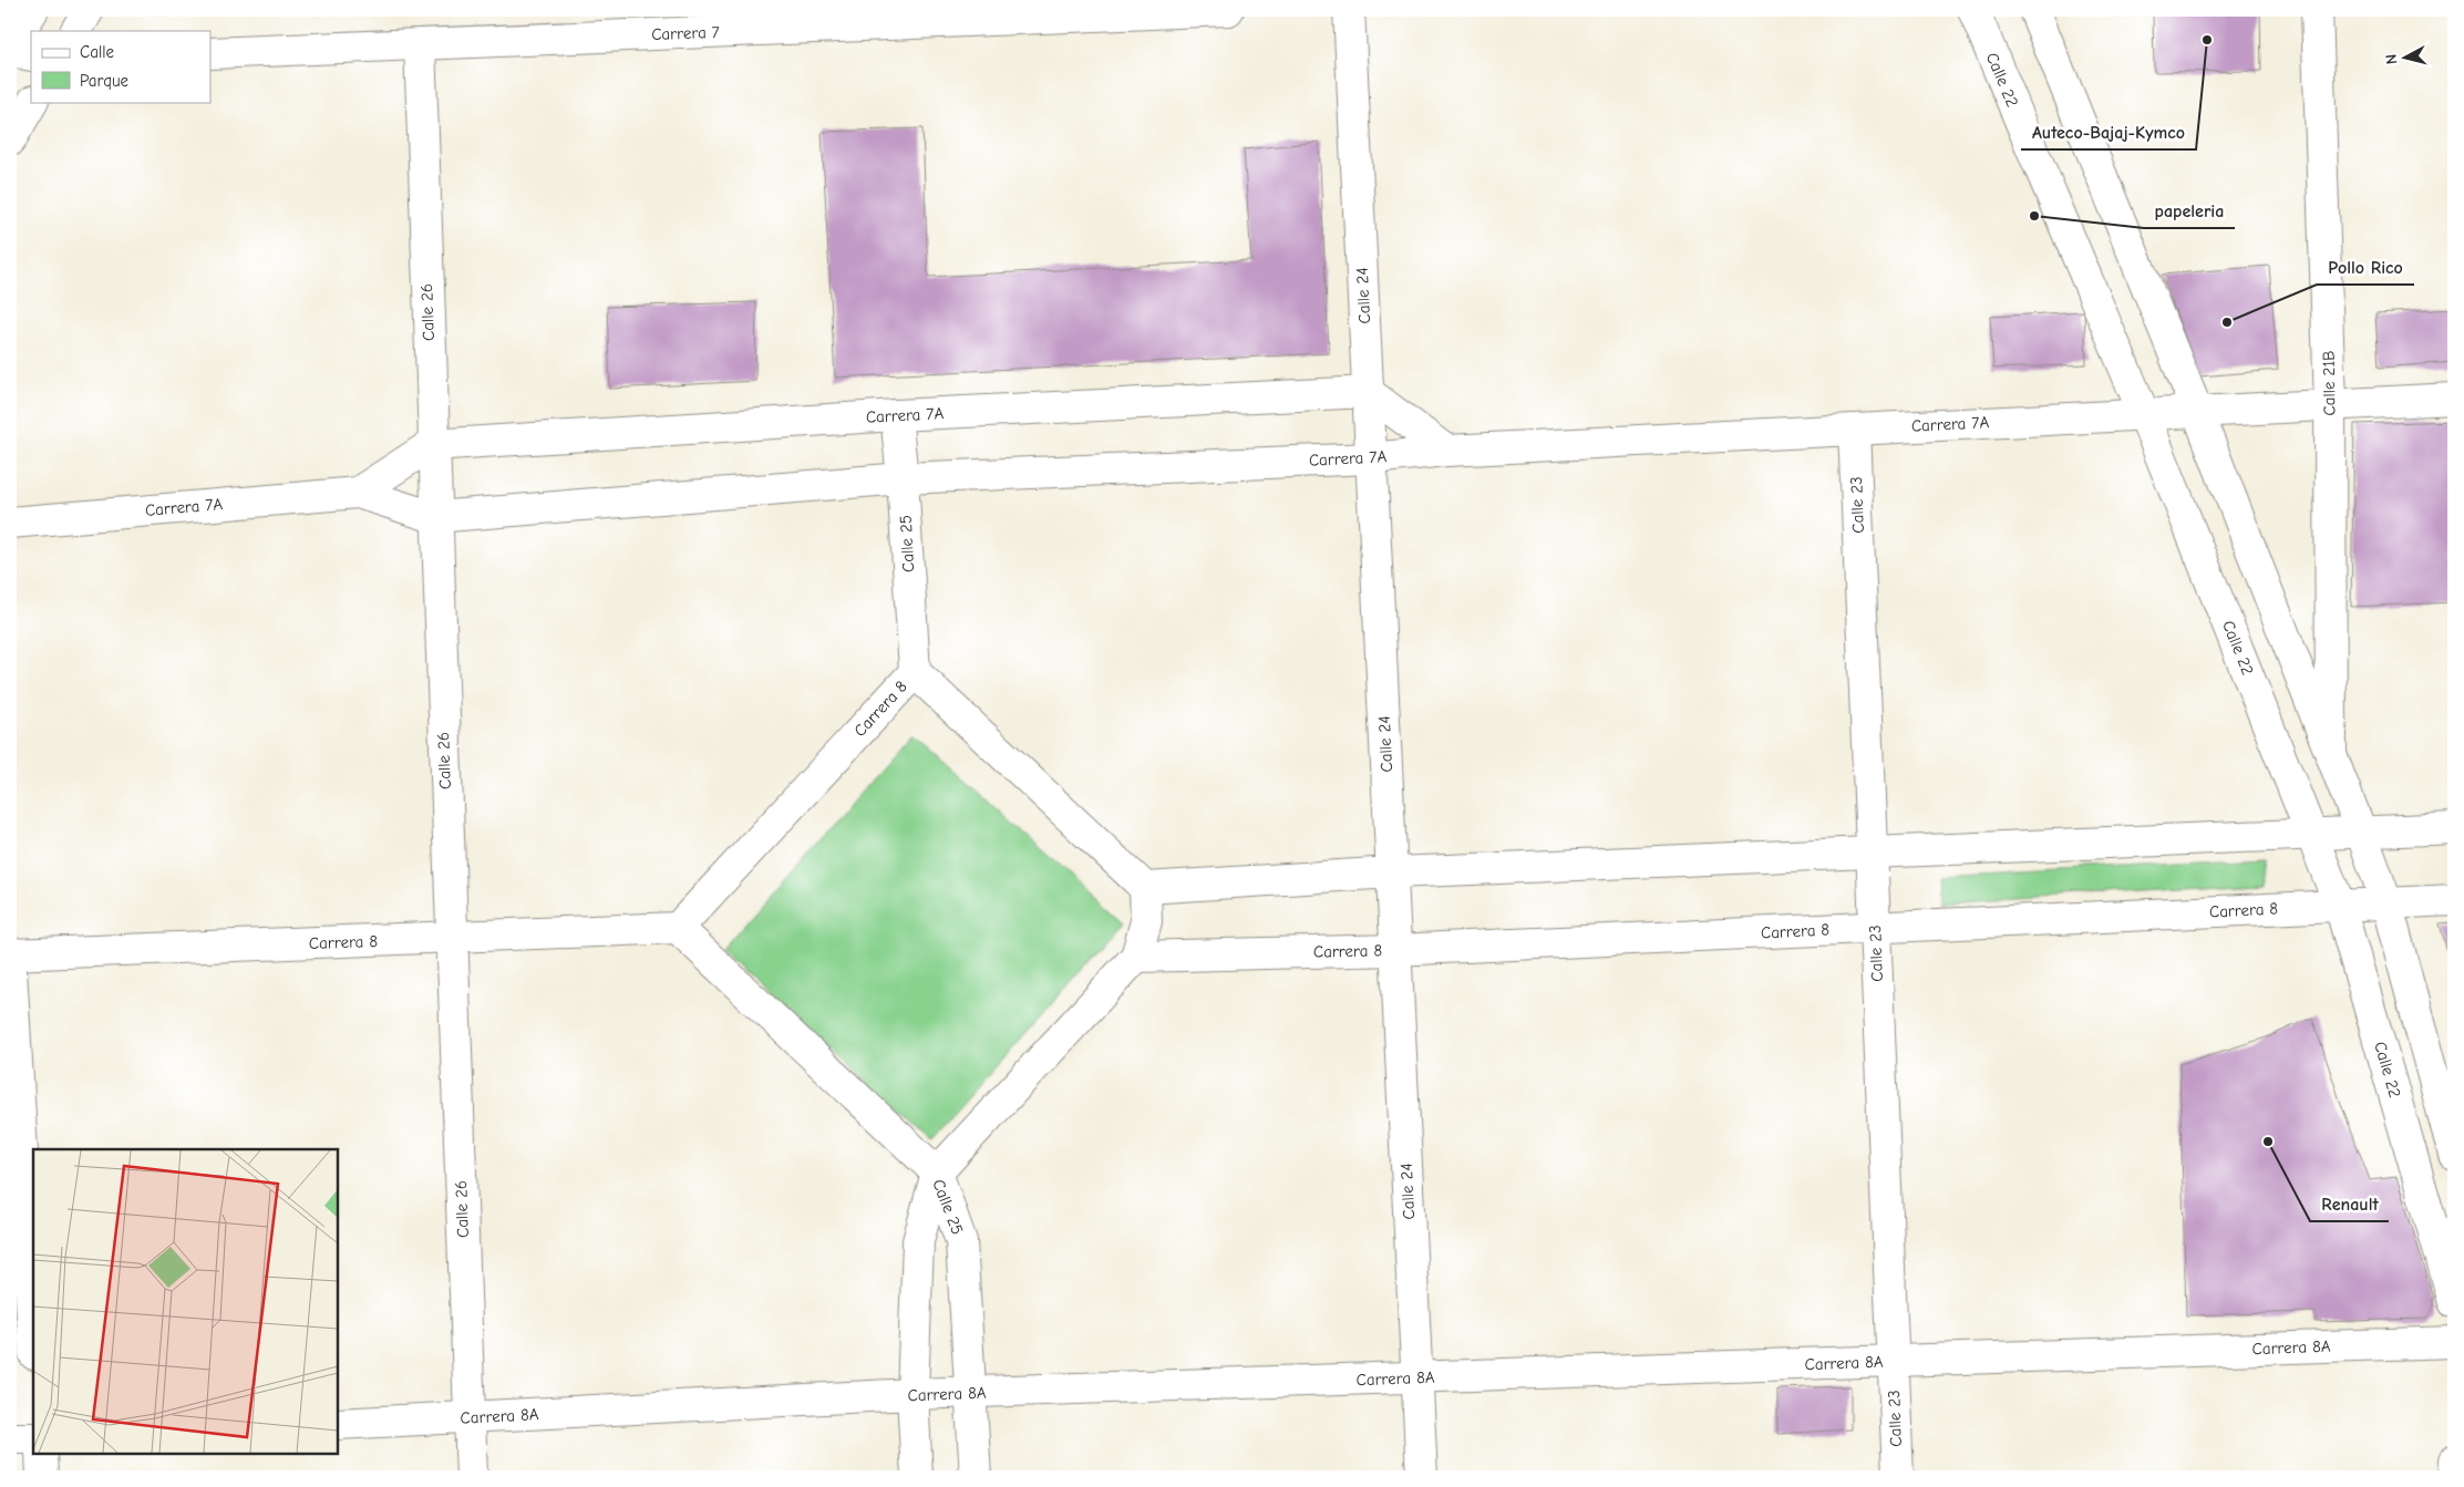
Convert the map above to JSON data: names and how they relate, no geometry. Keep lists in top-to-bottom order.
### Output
{
  "streets": {
    "street": [
      "Carrera 7",
      "Calle 22",
      "Calle 24",
      "Calle 26",
      "Calle 21B",
      "Carrera 7A",
      "Calle 23",
      "Calle 25",
      "Carrera 8",
      "Carrera 8A"
    ]
  },
  "crossings": [
    ["Carrera 7", "Calle 26"],
    ["Calle 22", "Carrera 7A"],
    ["Calle 22", "Carrera 8"],
    ["Calle 24", "Carrera 7A"],
    ["Calle 24", "Carrera 8"],
    ["Calle 24", "Carrera 8A"],
    ["Calle 26", "Carrera 7A"],
    ["Calle 26", "Carrera 8"],
    ["Calle 26", "Carrera 8A"],
    ["Calle 21B", "Carrera 7A"],
    ["Carrera 7A", "Calle 23"],
    ["Carrera 7A", "Calle 25"],
    ["Calle 23", "Carrera 8"],
    ["Calle 23", "Carrera 8A"],
    ["Calle 25", "Carrera 8"],
    ["Calle 25", "Carrera 8A"]
  ],
  "places": [
    "Auteco-Bajaj-Kymco",
    "papeleria",
    "Pollo Rico",
    "Renault"
  ],
  "legend": ["Calle", "Parque"],
  "north": "left"
}
